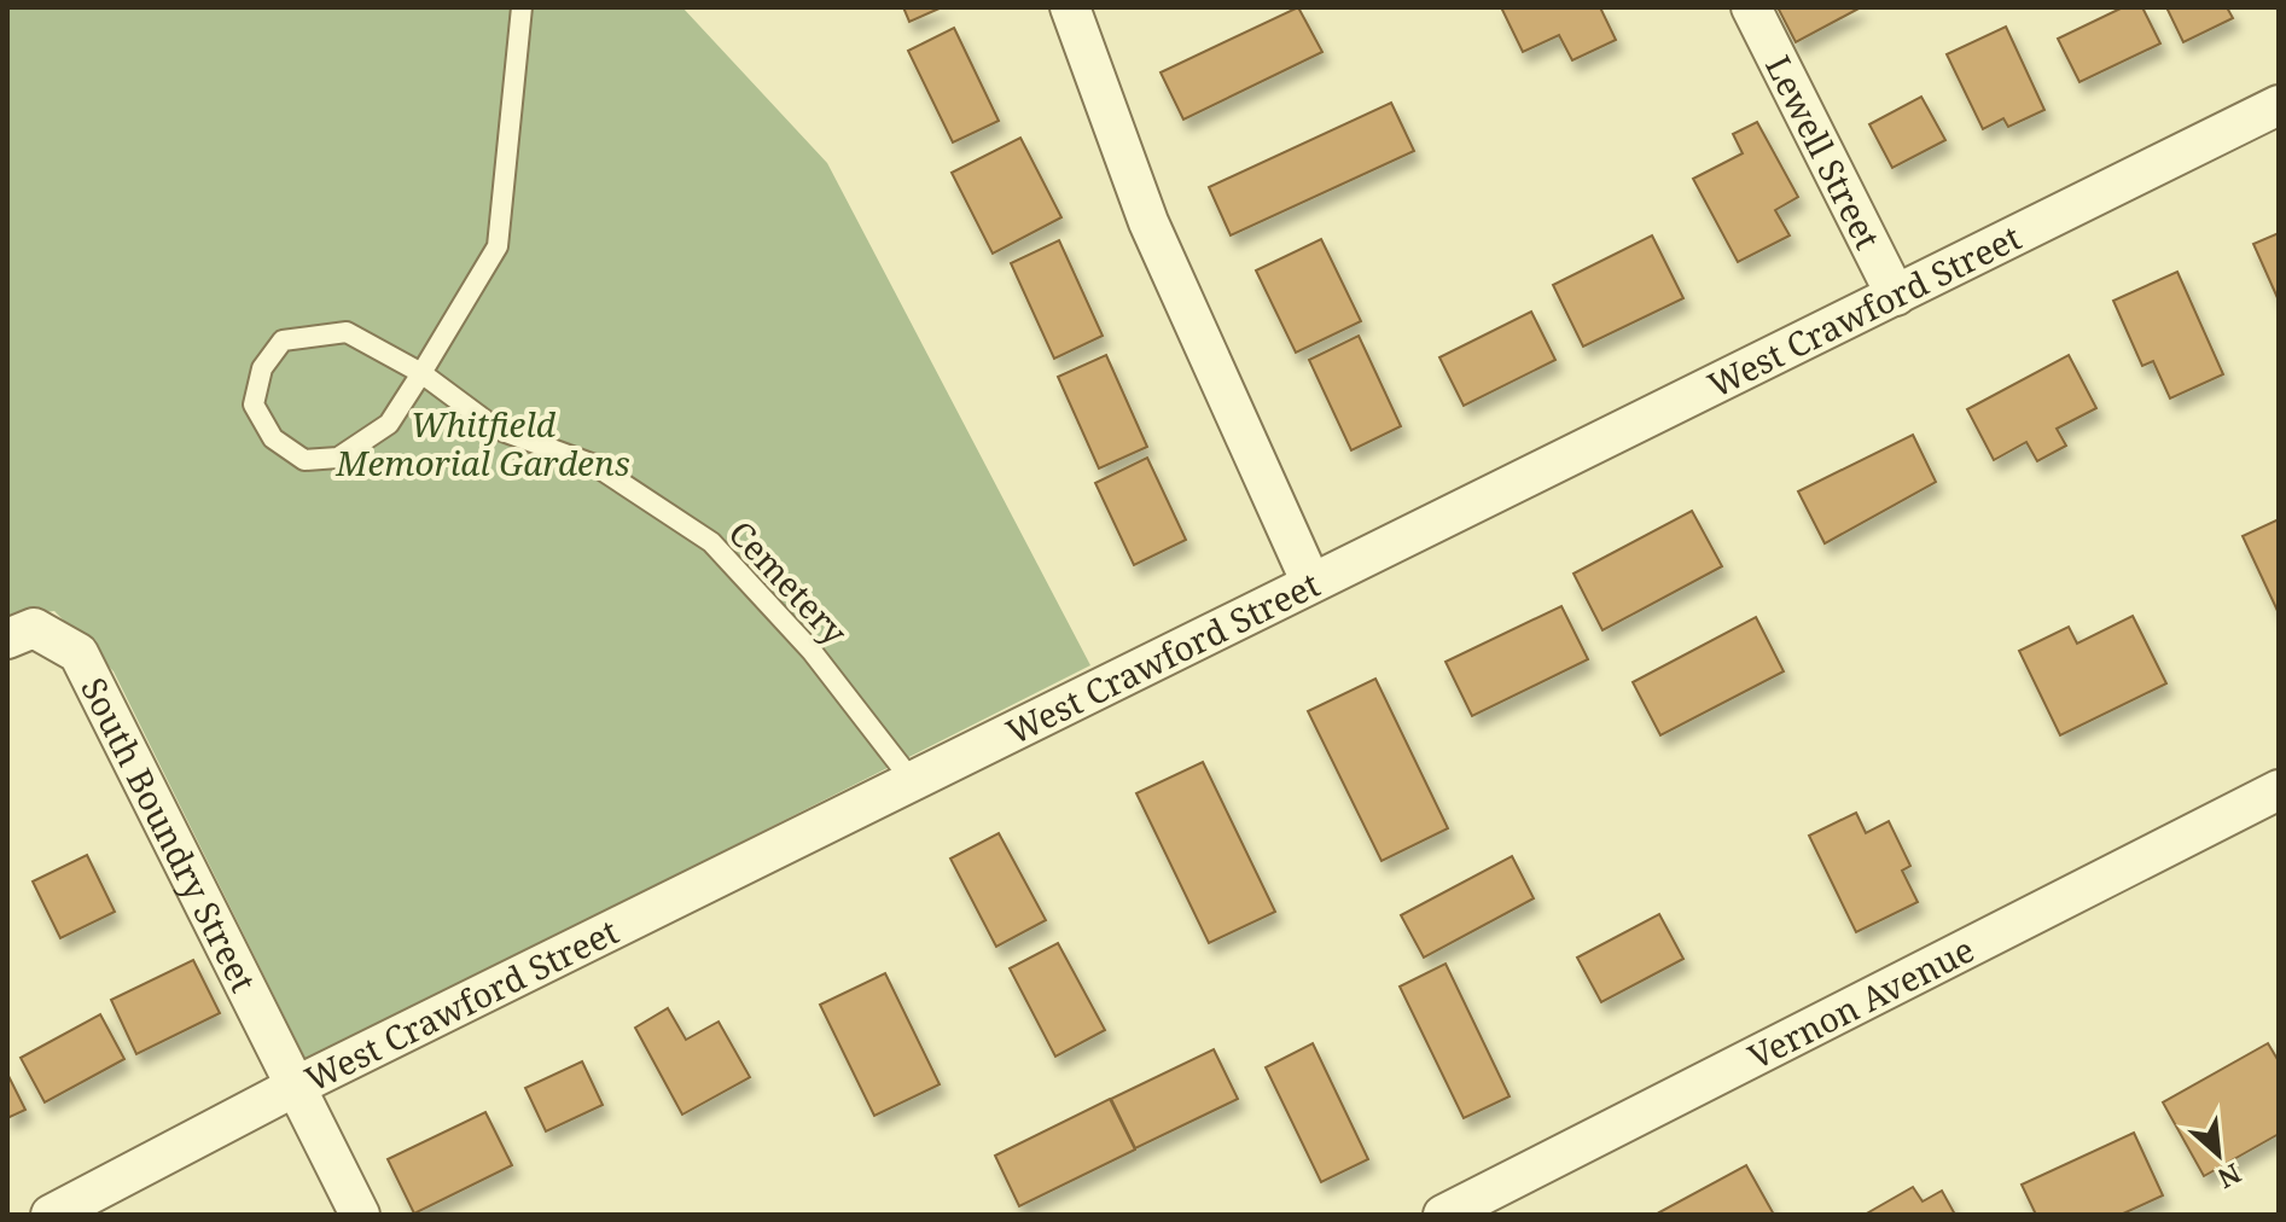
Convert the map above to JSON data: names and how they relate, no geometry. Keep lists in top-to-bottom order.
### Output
{
  "streets": {
    "street": [
      "Lewell Street",
      "West Crawford Street",
      "South Boundry Street",
      "Vernon Avenue"
    ],
    "lane": ["Cemetery"]
  },
  "crossings": [
    ["Lewell Street", "West Crawford Street"],
    ["West Crawford Street", "Cemetery"],
    ["West Crawford Street", "South Boundry Street"]
  ],
  "parks": ["Whitfield Memorial Gardens"],
  "north": "bottom right"
}
